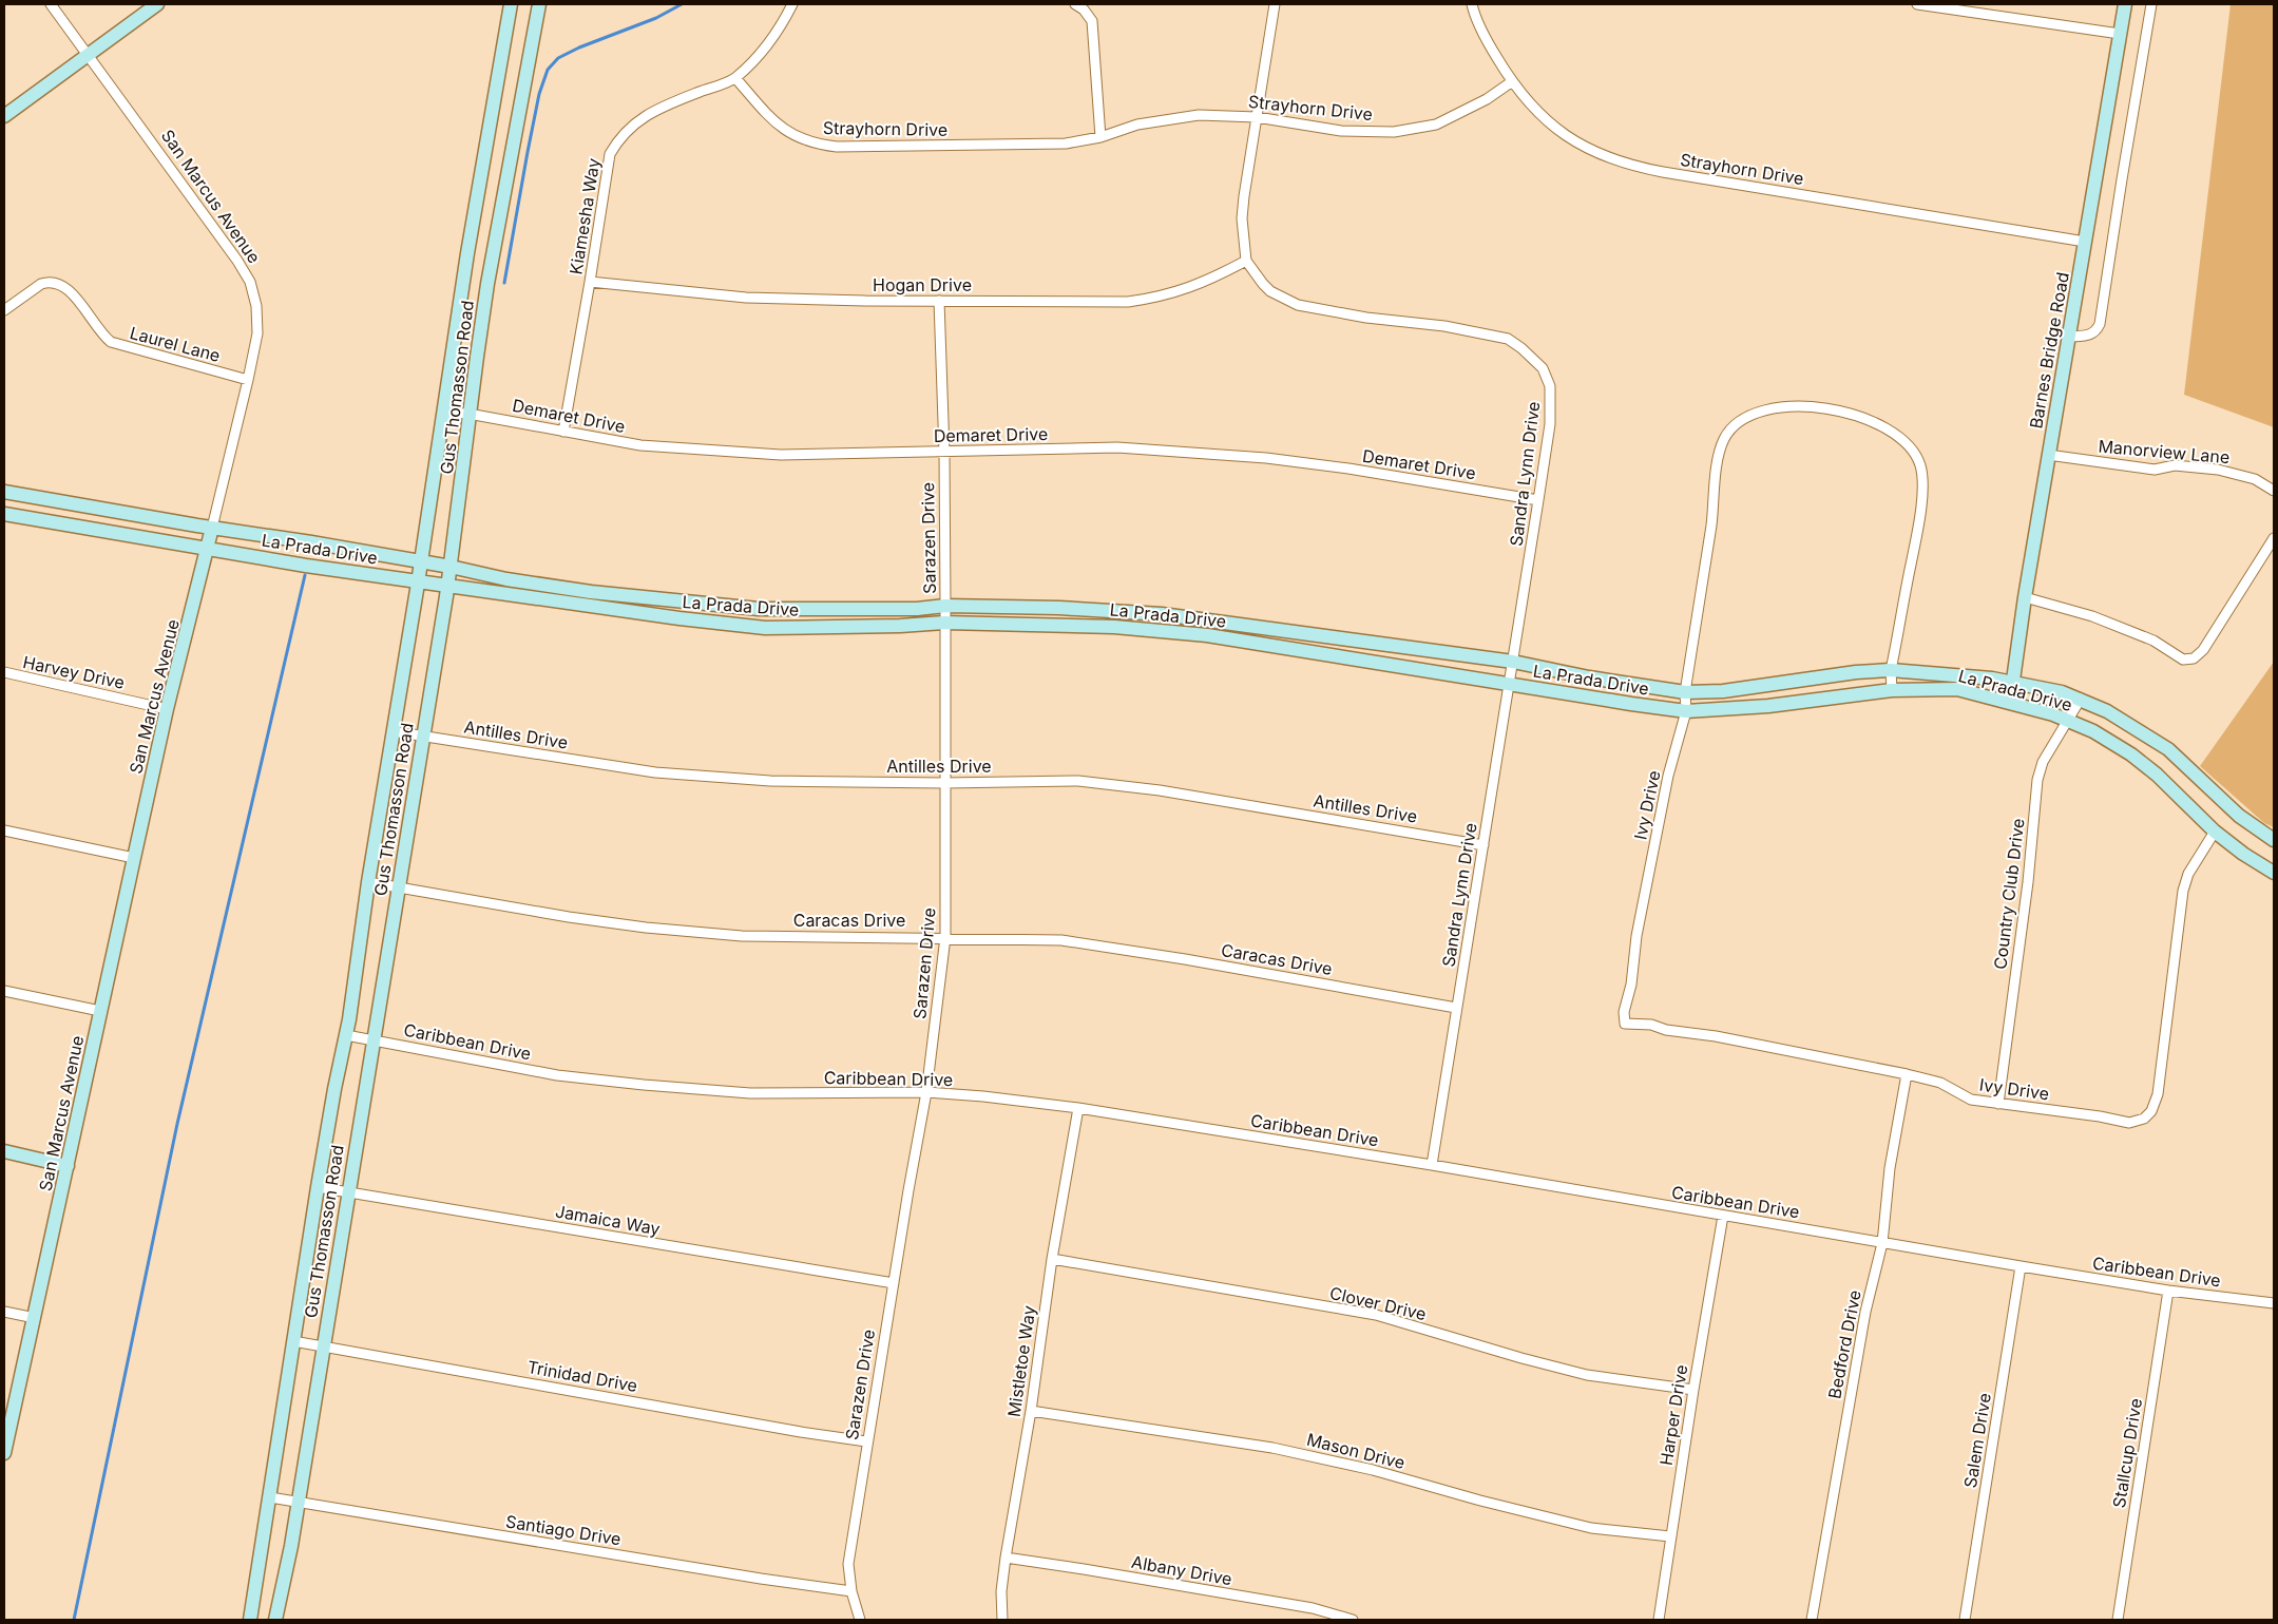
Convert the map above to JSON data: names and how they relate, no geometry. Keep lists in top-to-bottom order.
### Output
{
  "streets": {
    "main road": [
      "San Marcus Avenue",
      "Barnes Bridge Road",
      "Gus Thomasson Road",
      "La Prada Drive"
    ],
    "street": [
      "Strayhorn Drive",
      "Kiamesha Way",
      "Hogan Drive",
      "Laurel Lane",
      "Demaret Drive",
      "Manorview Lane",
      "Sandra Lynn Drive",
      "Sarazen Drive",
      "Harvey Drive",
      "Antilles Drive",
      "Ivy Drive",
      "Country Club Drive",
      "Caracas Drive",
      "Caribbean Drive",
      "Jamaica Way",
      "Clover Drive",
      "Bedford Drive",
      "Mistletoe Way",
      "Trinidad Drive",
      "Harper Drive",
      "Salem Drive",
      "Mason Drive",
      "Stallcup Drive",
      "Santiago Drive",
      "Albany Drive"
    ]
  },
  "crossings": [
    ["Strayhorn Drive", "Kiamesha Way"],
    ["Strayhorn Drive", "Barnes Bridge Road"],
    ["Strayhorn Drive", "Sandra Lynn Drive"],
    ["San Marcus Avenue", "Laurel Lane"],
    ["San Marcus Avenue", "La Prada Drive"],
    ["San Marcus Avenue", "Harvey Drive"],
    ["Kiamesha Way", "Hogan Drive"],
    ["Kiamesha Way", "Demaret Drive"],
    ["Hogan Drive", "Sandra Lynn Drive"],
    ["Hogan Drive", "Sarazen Drive"],
    ["Barnes Bridge Road", "Manorview Lane"],
    ["Barnes Bridge Road", "La Prada Drive"],
    ["Gus Thomasson Road", "Demaret Drive"],
    ["Gus Thomasson Road", "La Prada Drive"],
    ["Gus Thomasson Road", "Antilles Drive"],
    ["Gus Thomasson Road", "Caracas Drive"],
    ["Gus Thomasson Road", "Caribbean Drive"],
    ["Gus Thomasson Road", "Jamaica Way"],
    ["Gus Thomasson Road", "Trinidad Drive"],
    ["Gus Thomasson Road", "Santiago Drive"],
    ["Demaret Drive", "Sandra Lynn Drive"],
    ["Demaret Drive", "Sarazen Drive"],
    ["Sandra Lynn Drive", "La Prada Drive"],
    ["Sandra Lynn Drive", "Antilles Drive"],
    ["Sandra Lynn Drive", "Caracas Drive"],
    ["Sandra Lynn Drive", "Caribbean Drive"],
    ["Sarazen Drive", "La Prada Drive"],
    ["Sarazen Drive", "Antilles Drive"],
    ["Sarazen Drive", "Caracas Drive"],
    ["Sarazen Drive", "Caribbean Drive"],
    ["Sarazen Drive", "Jamaica Way"],
    ["Sarazen Drive", "Trinidad Drive"],
    ["Sarazen Drive", "Santiago Drive"],
    ["La Prada Drive", "Ivy Drive"],
    ["La Prada Drive", "Country Club Drive"],
    ["Ivy Drive", "Country Club Drive"],
    ["Ivy Drive", "Bedford Drive"],
    ["Caribbean Drive", "Bedford Drive"],
    ["Caribbean Drive", "Mistletoe Way"],
    ["Caribbean Drive", "Harper Drive"],
    ["Caribbean Drive", "Salem Drive"],
    ["Caribbean Drive", "Stallcup Drive"],
    ["Clover Drive", "Mistletoe Way"],
    ["Clover Drive", "Harper Drive"],
    ["Mistletoe Way", "Mason Drive"],
    ["Mistletoe Way", "Albany Drive"],
    ["Harper Drive", "Mason Drive"]
  ]
}
